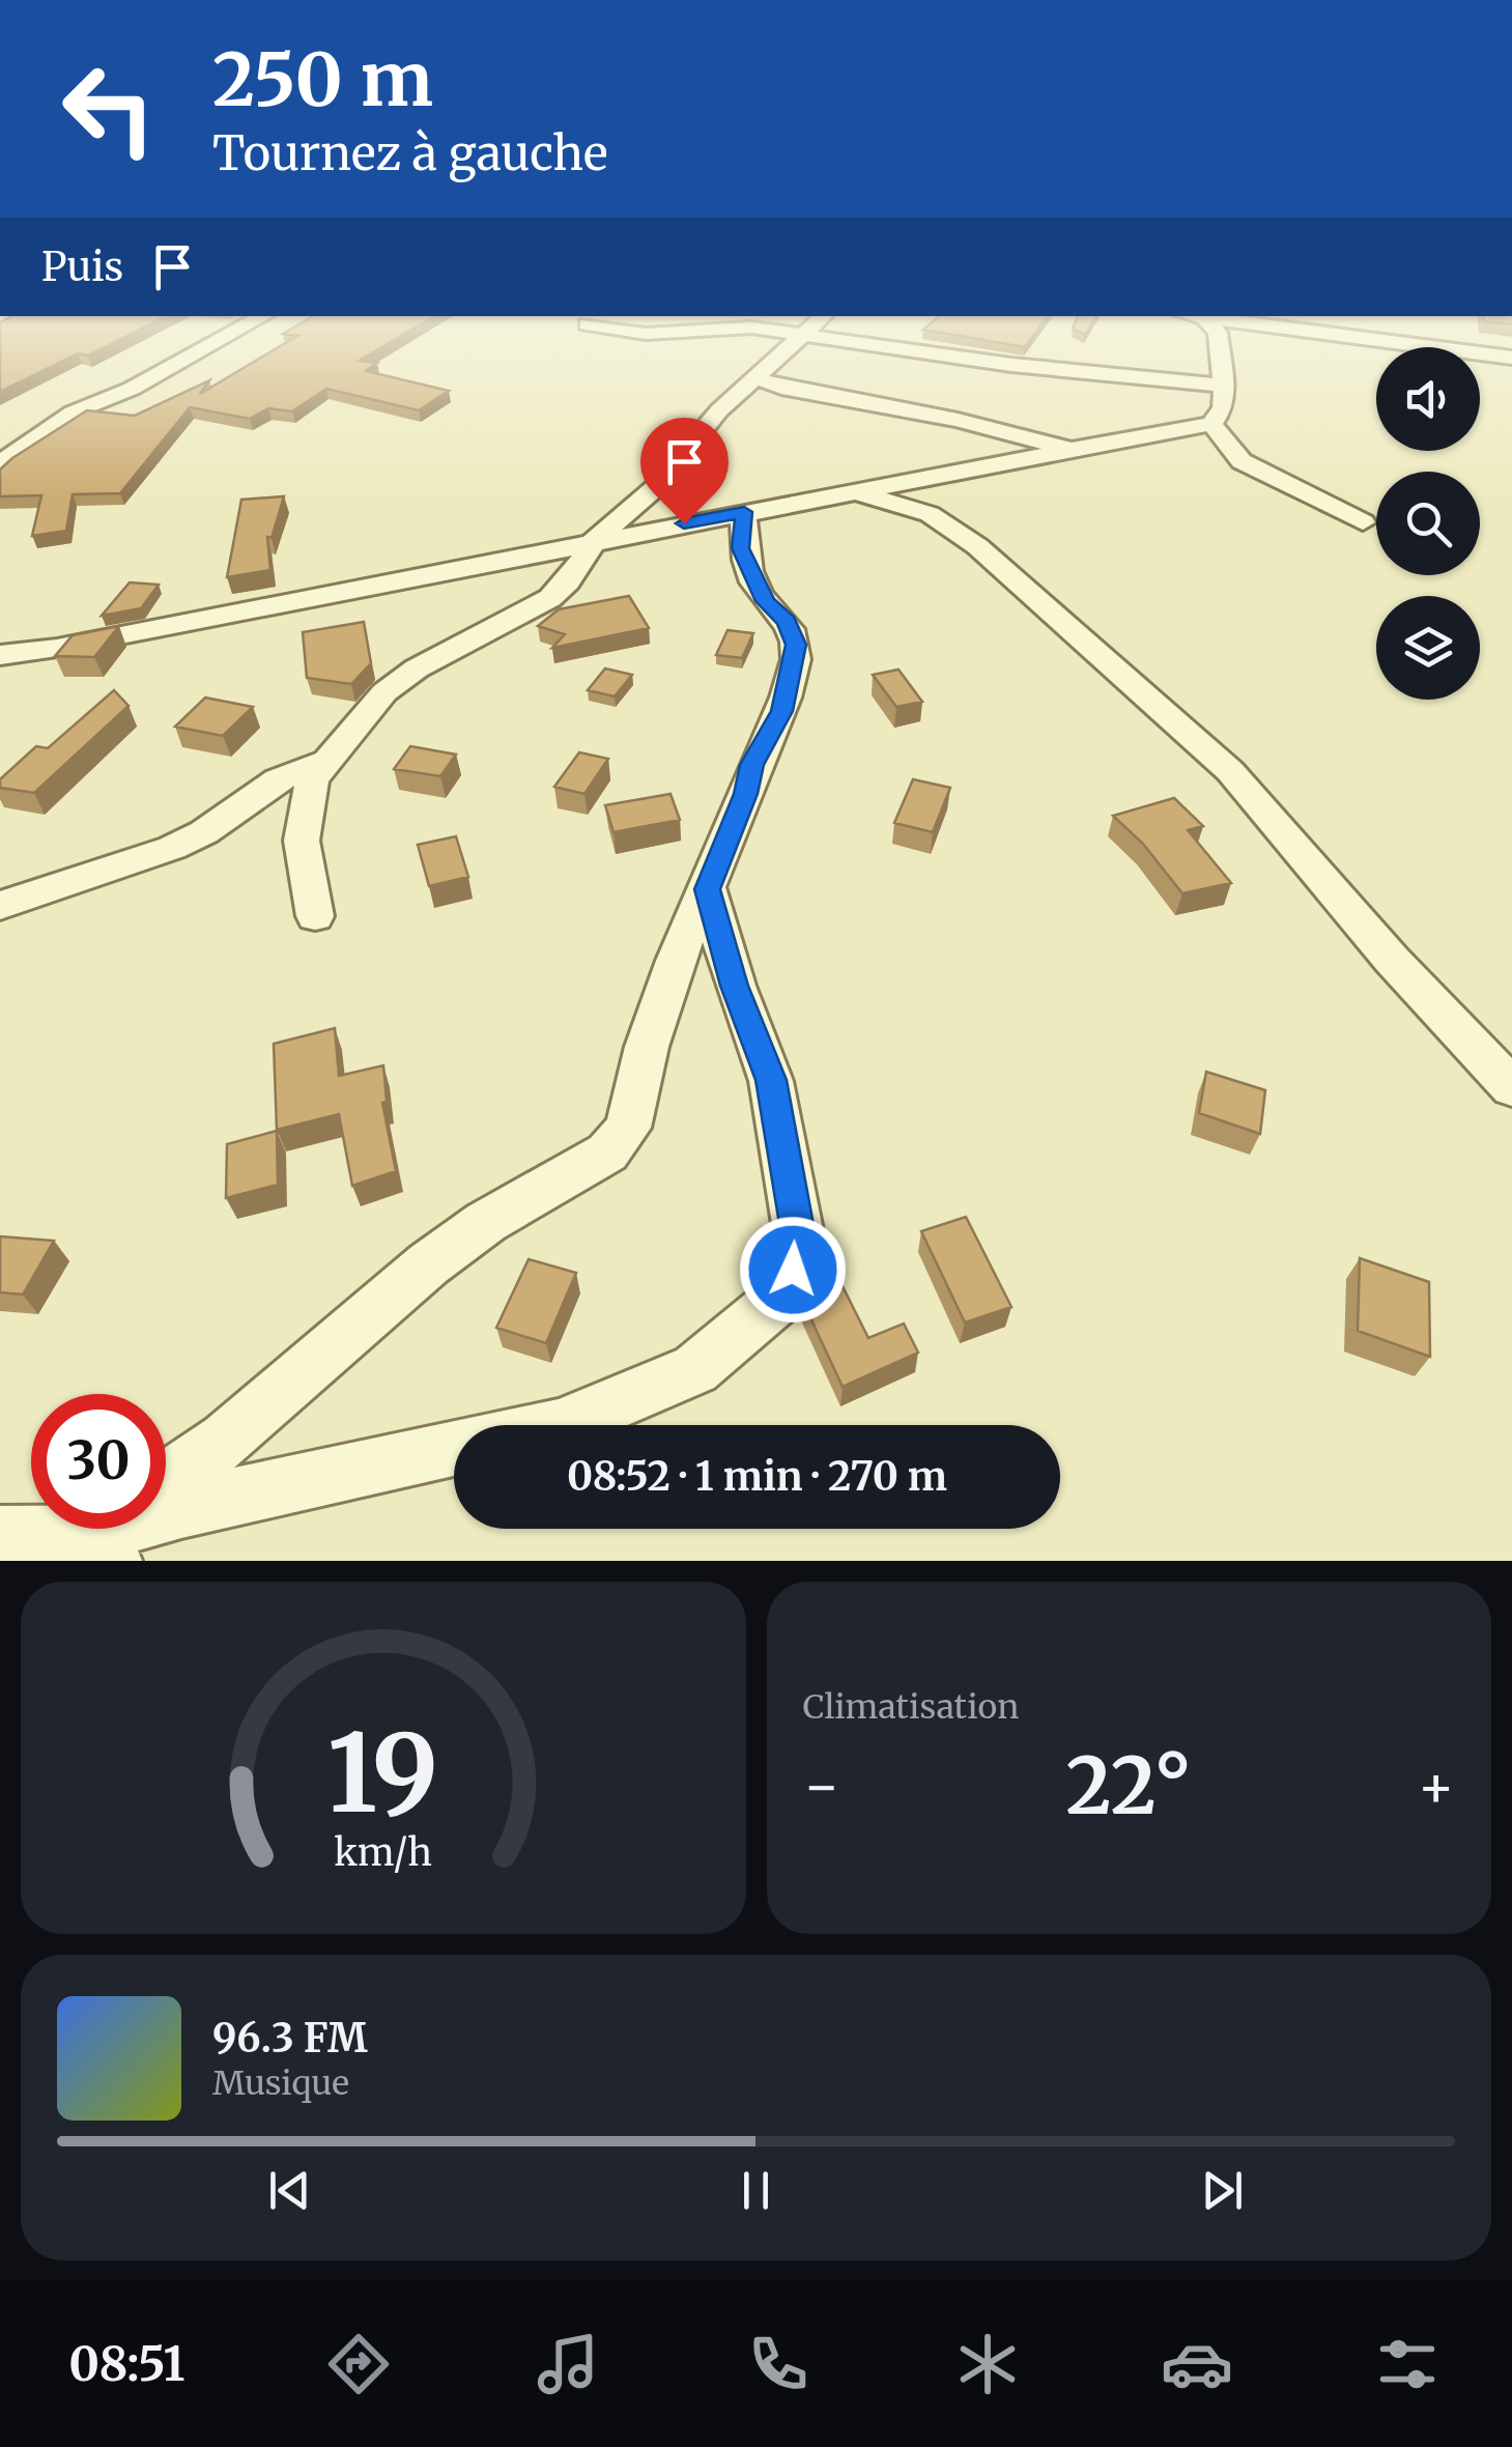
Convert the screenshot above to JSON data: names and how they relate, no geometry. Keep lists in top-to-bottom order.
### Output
{
  "page": {
    "turn": ["250 m", "Tournez à gauche"],
    "then": "Puis",
    "limit": "30",
    "trip": "08:52 · 1 min · 270 m",
    "tile": "Climatisation",
    "heat": ["−", "22°", "+"],
    "song": ["96.3 FM", "Musique"],
    "tabs": "08:51",
    "gauge": ["19", "km/h"]
  }
}
